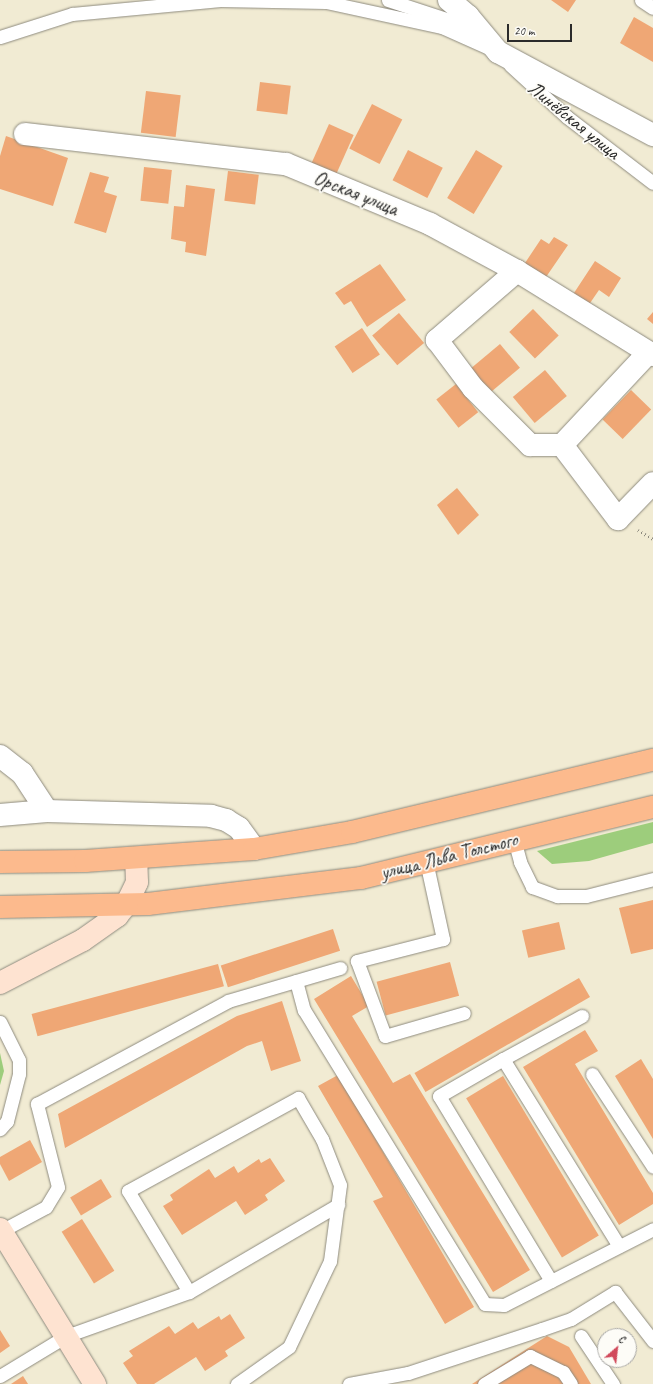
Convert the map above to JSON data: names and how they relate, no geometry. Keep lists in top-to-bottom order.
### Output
{
  "streets": {
    "main road": ["улица Льва Толстого"],
    "street": ["Линёвская улица", "Орская улица"]
  },
  "scale_bar": "20 m",
  "north": "top right"
}
